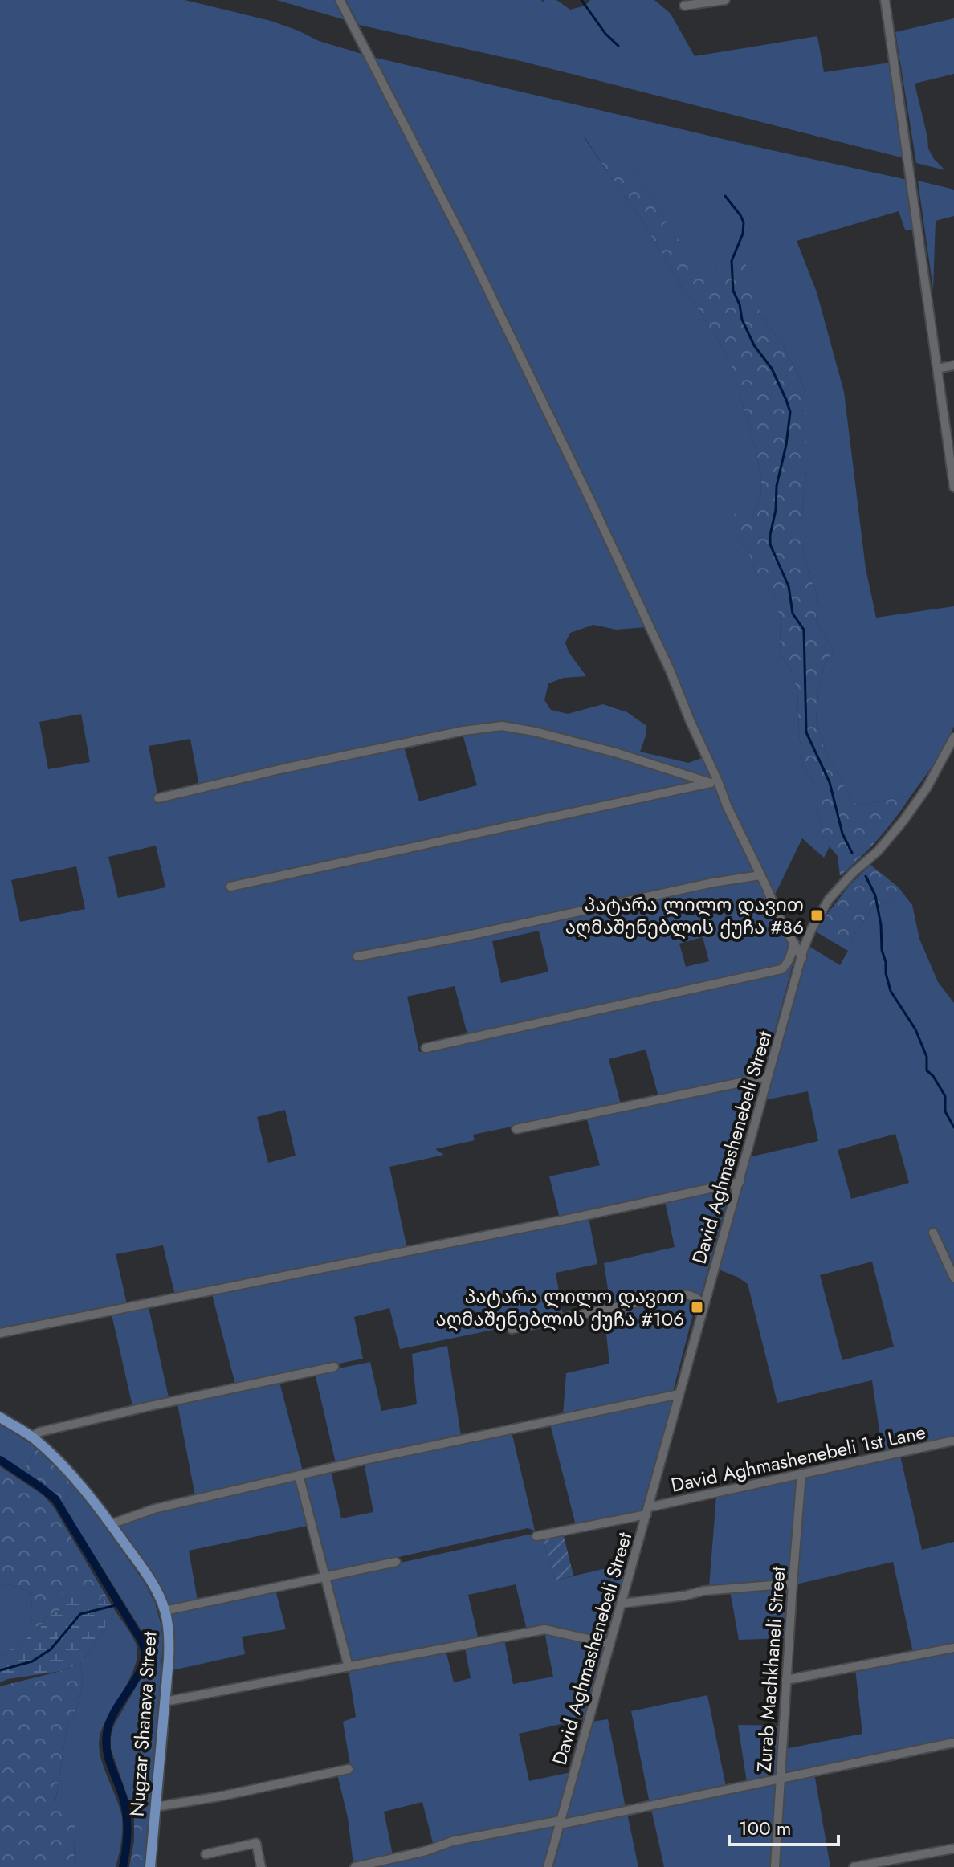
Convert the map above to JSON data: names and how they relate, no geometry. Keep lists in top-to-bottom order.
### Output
{
  "streets": {
    "main road": ["Nugzar Shanava Street"],
    "street": ["David Aghmashenebeli Street", "David Aghmashenebeli 1st Lane", "Zurab Machkhaneli Street"]
  },
  "crossings": [
    ["David Aghmashenebeli Street", "David Aghmashenebeli 1st Lane"],
    ["David Aghmashenebeli 1st Lane", "Zurab Machkhaneli Street"]
  ],
  "places": {
    "transit": ["პატარა ლილო დავით აღმაშენებლის ქუჩა #86", "პატარა ლილო დავით აღმაშენებლის ქუჩა #106"]
  },
  "scale_bar": "100 m"
}
